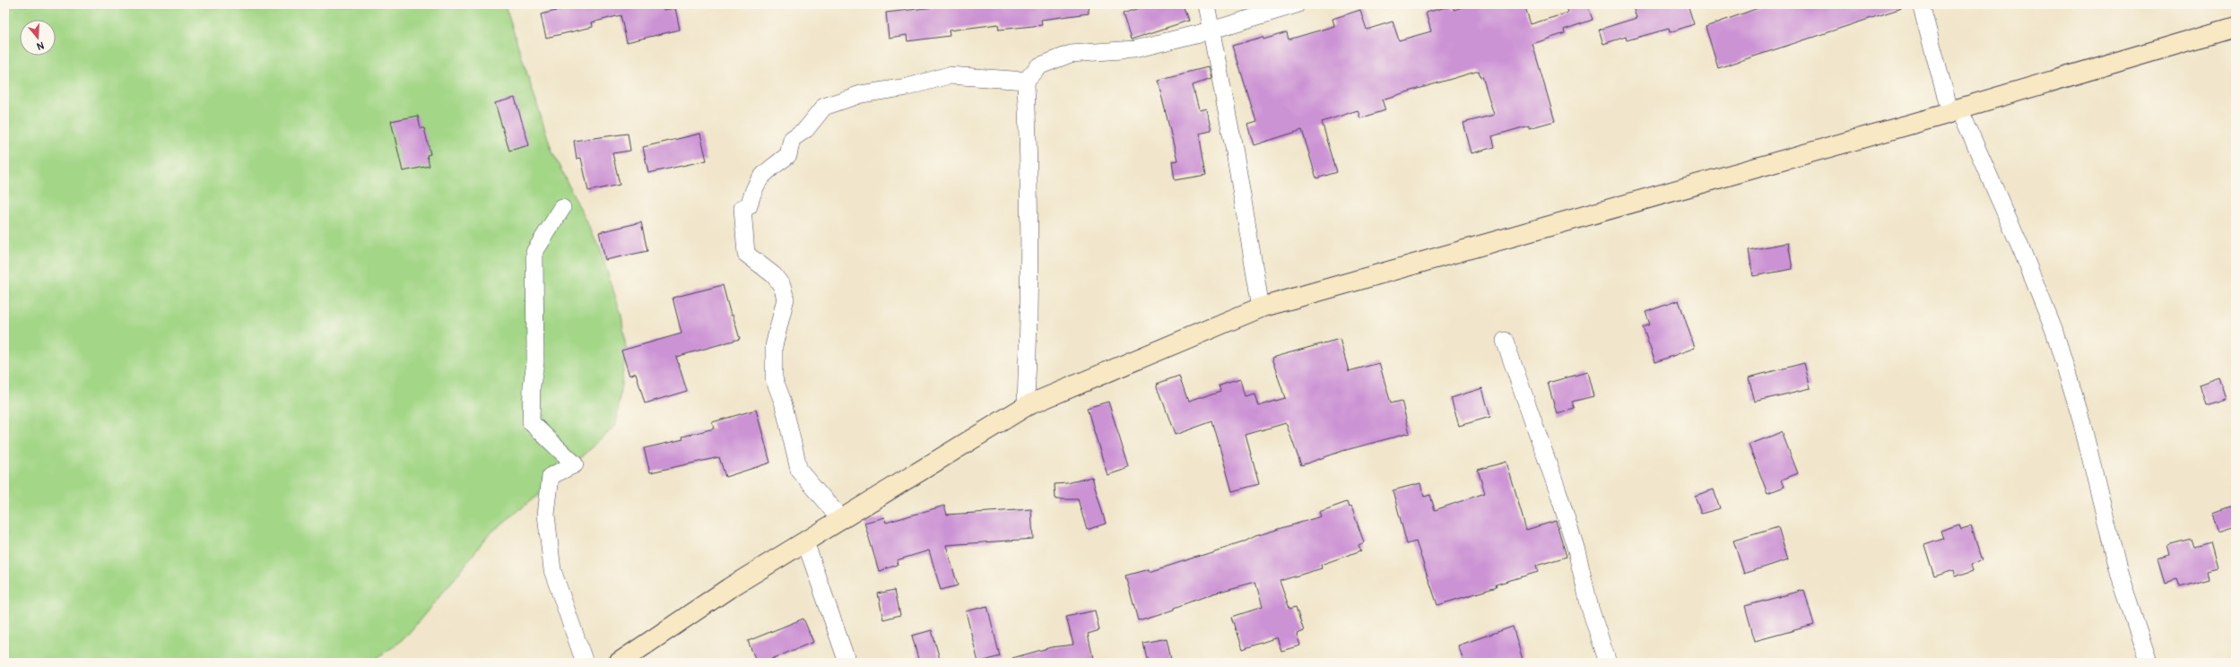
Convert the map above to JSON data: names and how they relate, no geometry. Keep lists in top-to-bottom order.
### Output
{
  "north": "bottom"
}
